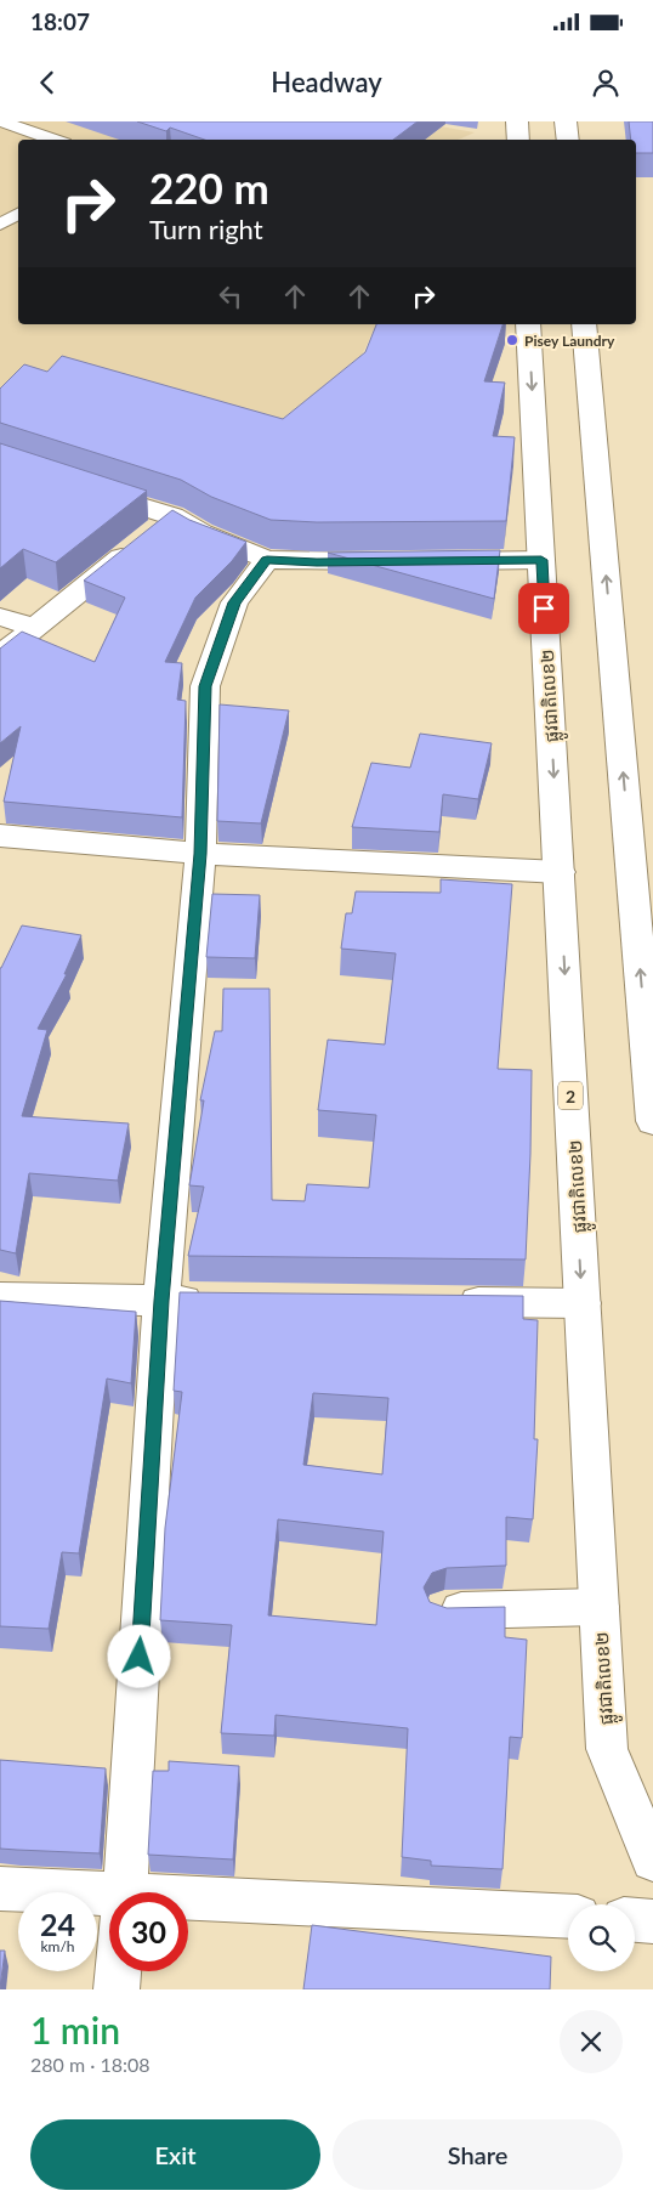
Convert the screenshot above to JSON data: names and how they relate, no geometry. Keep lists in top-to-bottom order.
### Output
{
  "streets": {
    "main road": ["ផ្លូវជាតិលេខ២", "2"]
  },
  "places": ["Pisey Laundry"],
  "page": {
    "status": "18:07",
    "header": "Headway",
    "turn": ["220 m", "Turn right"],
    "speed": "24 km/h",
    "limit": "30",
    "heading": ["1 min", "280 m · 18:08"],
    "buttons": ["Exit", "Share"]
  }
}
